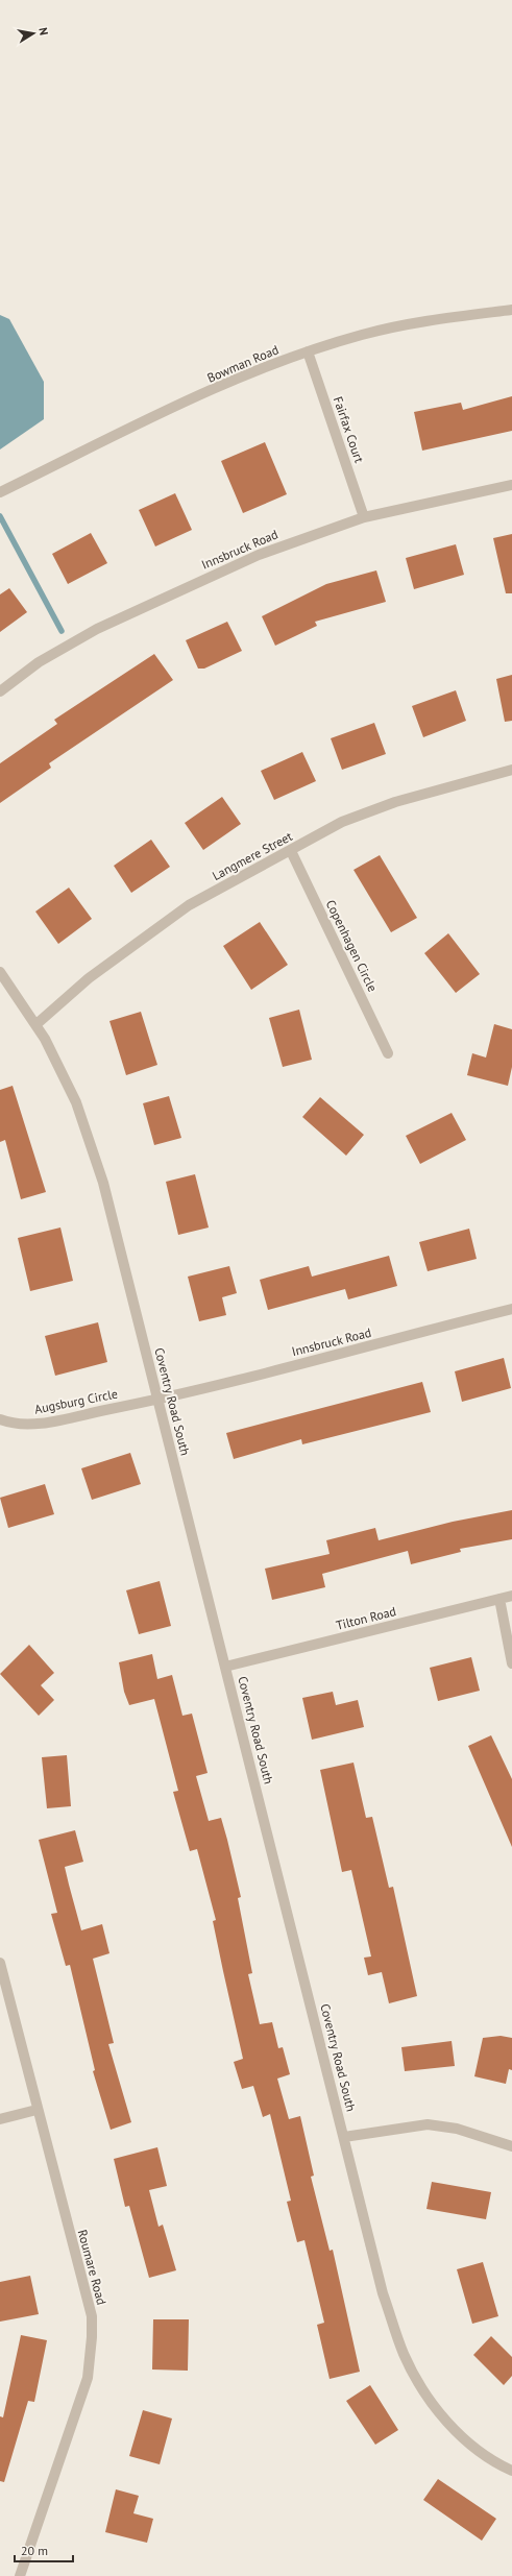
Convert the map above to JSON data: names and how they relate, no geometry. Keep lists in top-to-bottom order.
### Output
{
  "streets": {
    "street": [
      "Bowman Road",
      "Fairfax Court",
      "Innsbruck Road",
      "Langmere Street",
      "Copenhagen Circle",
      "Augsburg Circle",
      "Coventry Road South",
      "Tilton Road",
      "Roumare Road"
    ]
  },
  "crossings": [
    ["Bowman Road", "Fairfax Court"],
    ["Fairfax Court", "Innsbruck Road"],
    ["Innsbruck Road", "Augsburg Circle"],
    ["Innsbruck Road", "Coventry Road South"],
    ["Langmere Street", "Copenhagen Circle"],
    ["Langmere Street", "Coventry Road South"],
    ["Augsburg Circle", "Coventry Road South"],
    ["Coventry Road South", "Tilton Road"]
  ],
  "scale_bar": "20 m",
  "north": "right"
}
